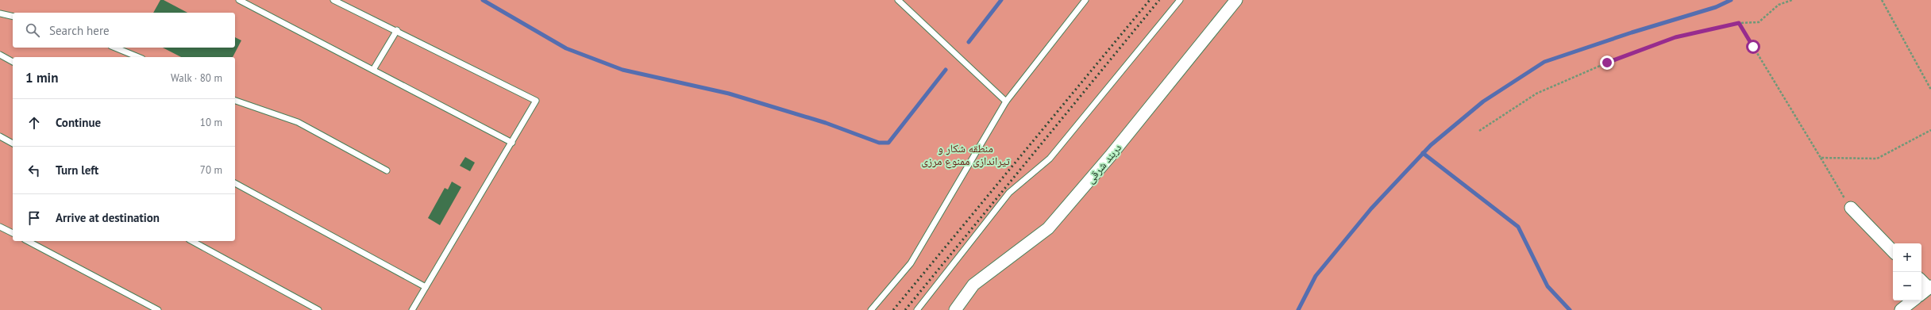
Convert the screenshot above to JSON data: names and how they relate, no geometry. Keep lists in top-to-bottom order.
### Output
{
  "streets": {
    "street": ["دربند شرقی"]
  },
  "parks": ["منطقه شکار و تیراندازی ممنوع مرزی"],
  "page": {
    "search": "Search here",
    "heading": ["1 min", "Walk · 80 m"],
    "list": [
      ["Continue", "10 m"],
      ["Turn left", "70 m"],
      "Arrive at destination"
    ],
    "map_buttons": ["+", "−"]
  }
}
